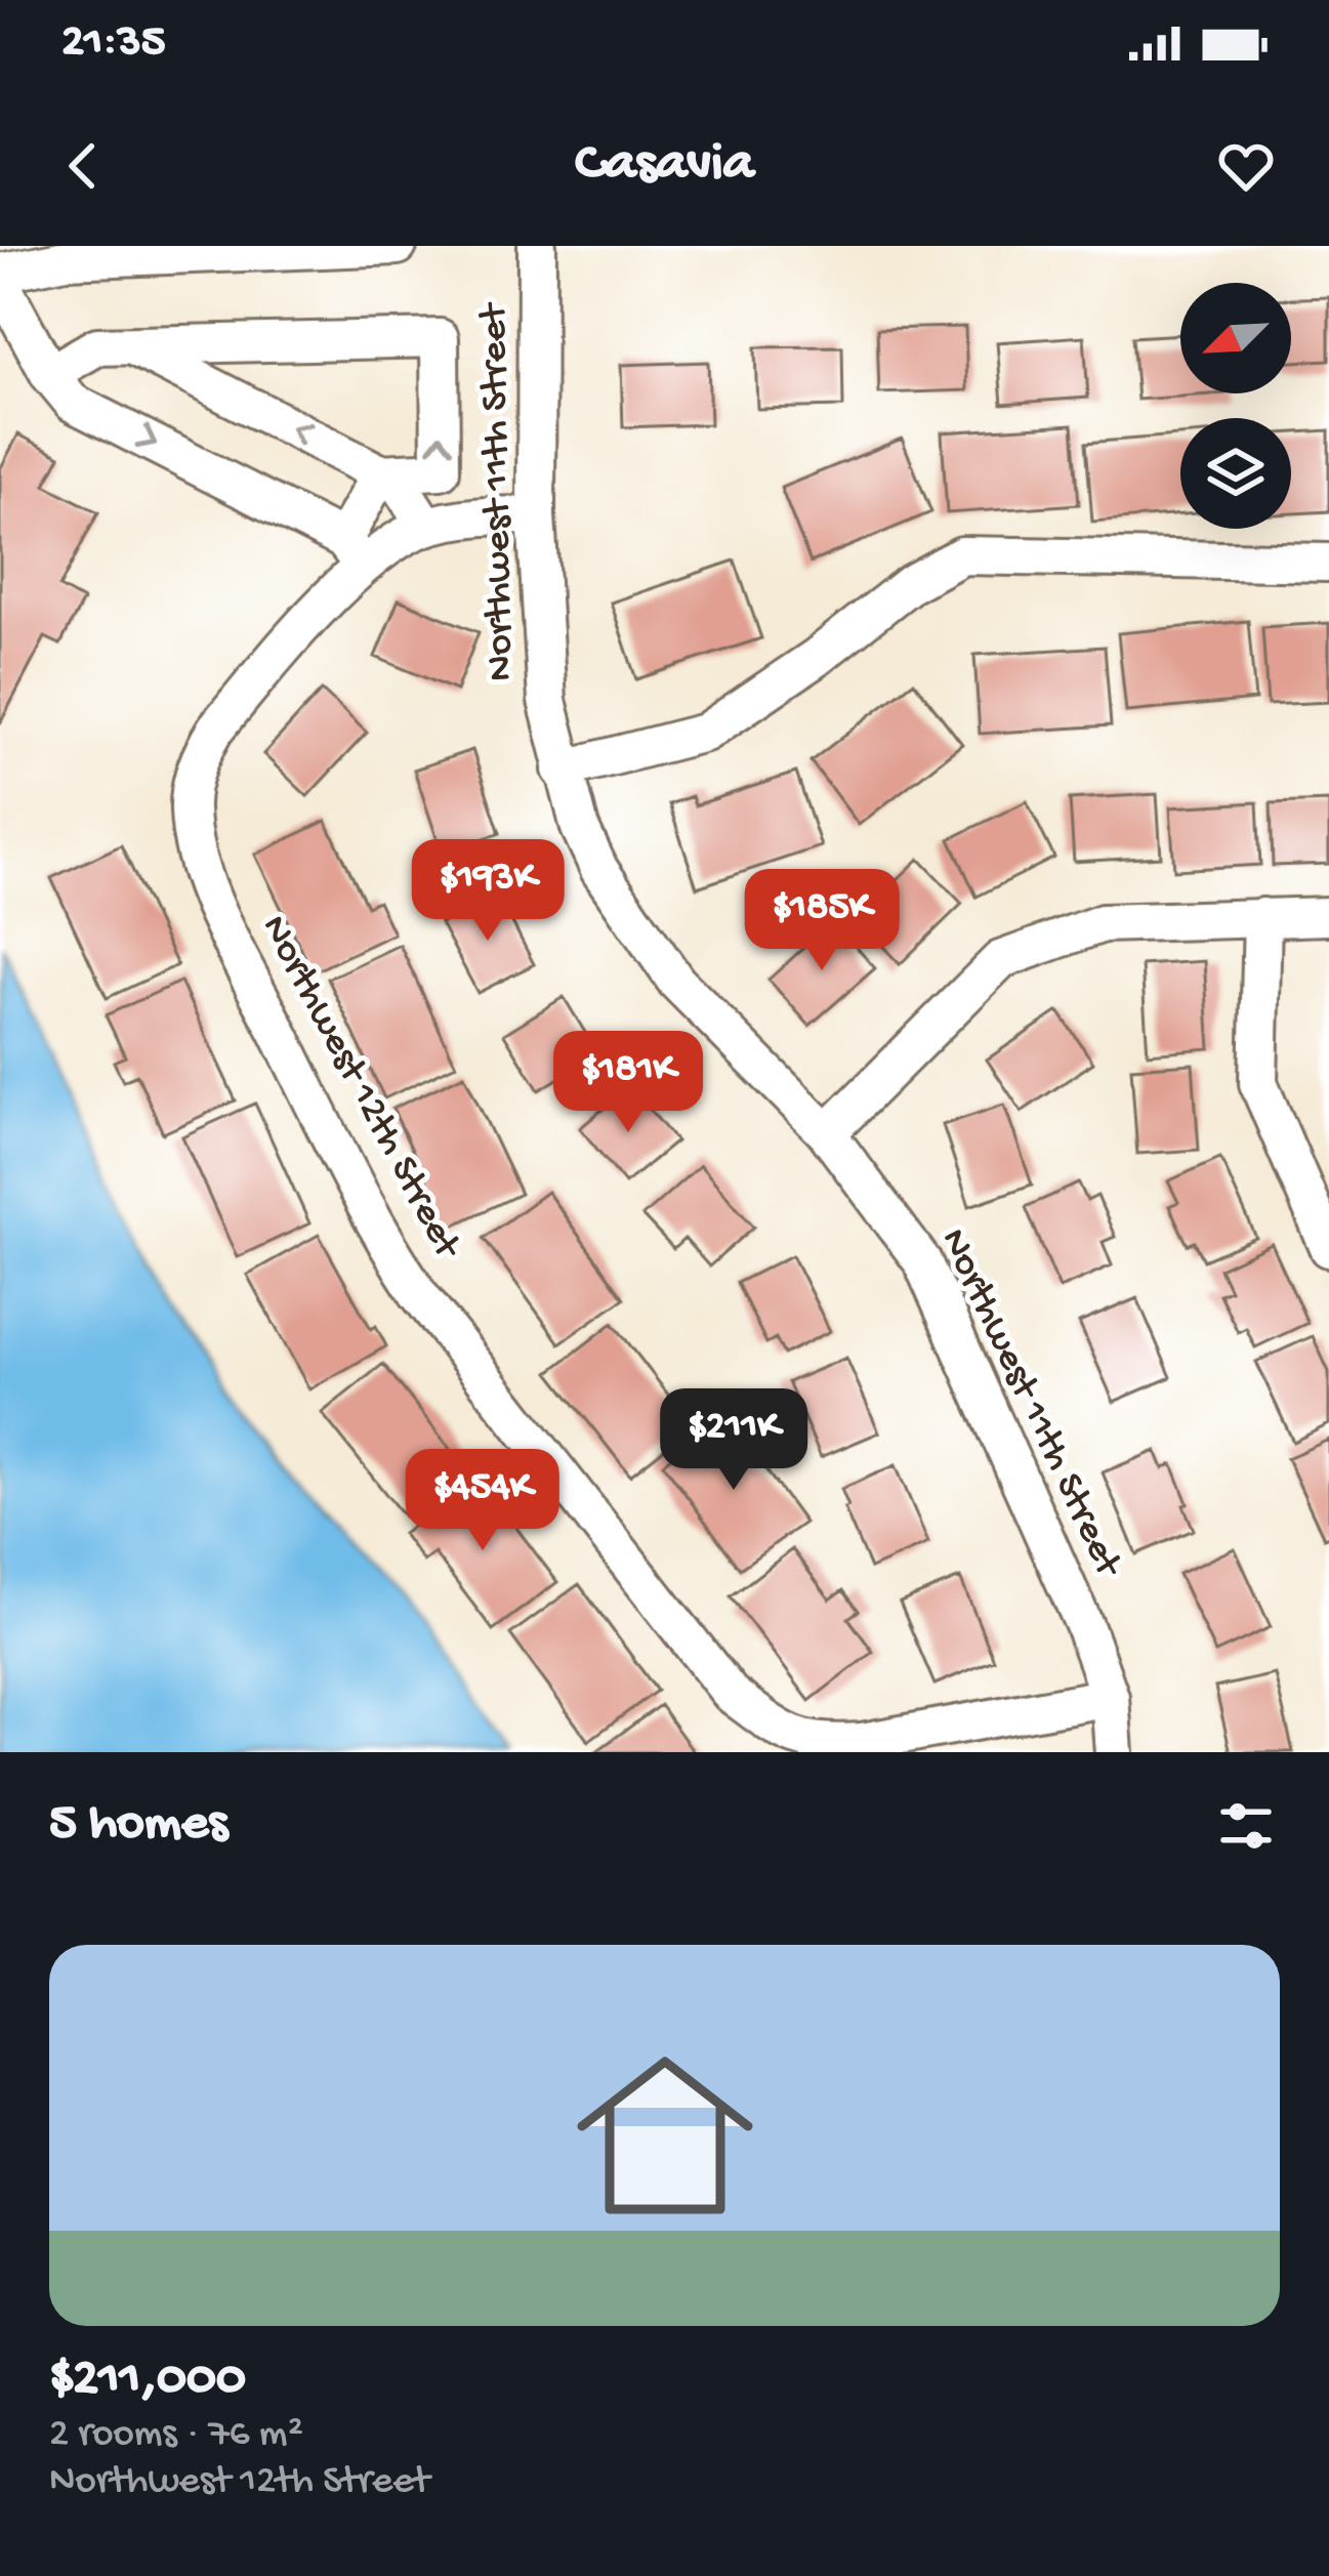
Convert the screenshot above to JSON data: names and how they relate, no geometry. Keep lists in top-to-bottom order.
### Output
{
  "streets": {
    "street": ["Northwest 11th Street", "Northwest 12th Street"]
  },
  "crossings": [
    ["Northwest 11th Street", "Northwest 12th Street"]
  ],
  "north": "bottom left",
  "page": {
    "status": "21:35",
    "header": "Casavia",
    "price": [
      "$193K",
      "$185K",
      "$181K",
      "$211K",
      "$454K"
    ],
    "heading": "5 homes",
    "list": [
      {
        "name": "$211,000",
        "note": "2 rooms · 76 m² · Northwest 12th Street"
      }
    ]
  }
}
